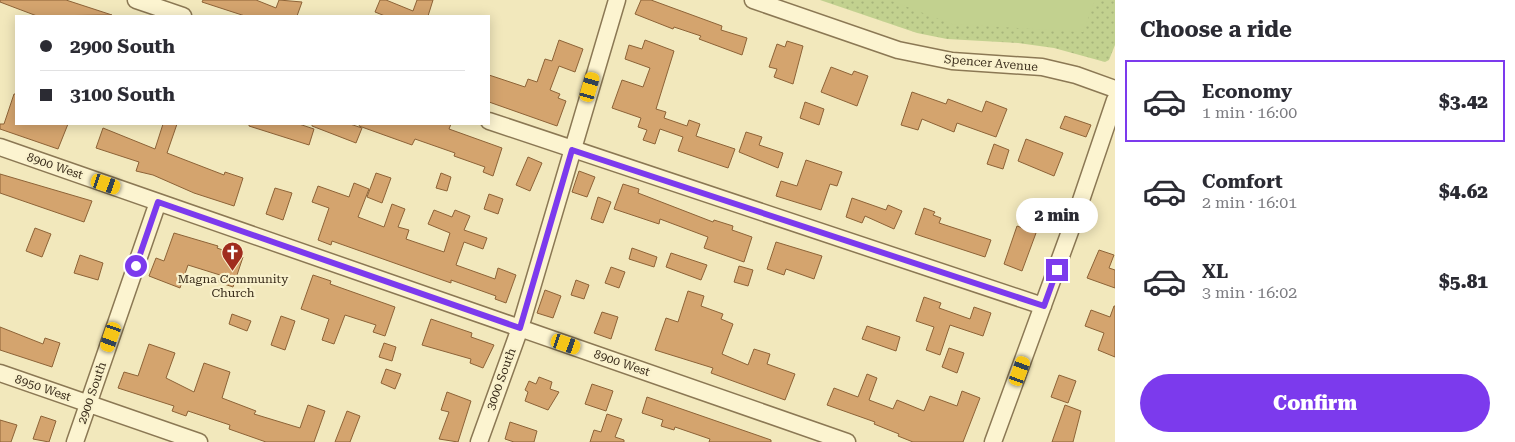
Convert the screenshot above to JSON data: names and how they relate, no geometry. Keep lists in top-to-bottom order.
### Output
{
  "streets": {
    "street": [
      "Spencer Avenue",
      "8900 West",
      "3000 South",
      "8950 West",
      "2900 South"
    ]
  },
  "crossings": [
    ["8900 West", "3000 South"],
    ["8900 West", "2900 South"],
    ["8950 West", "2900 South"]
  ],
  "places": {
    "church": ["Magna Community Church"]
  },
  "page": {
    "heading": "Choose a ride",
    "banner": ["2900 South", "3100 South"],
    "list": [
      {
        "name": "Economy",
        "note": "1 min · 16:00",
        "value": "$3.42"
      },
      {
        "name": "Comfort",
        "note": "2 min · 16:01",
        "value": "$4.62"
      },
      {
        "name": "XL",
        "note": "3 min · 16:02",
        "value": "$5.81"
      }
    ],
    "bubble": "2 min",
    "buttons": "Confirm"
  }
}
